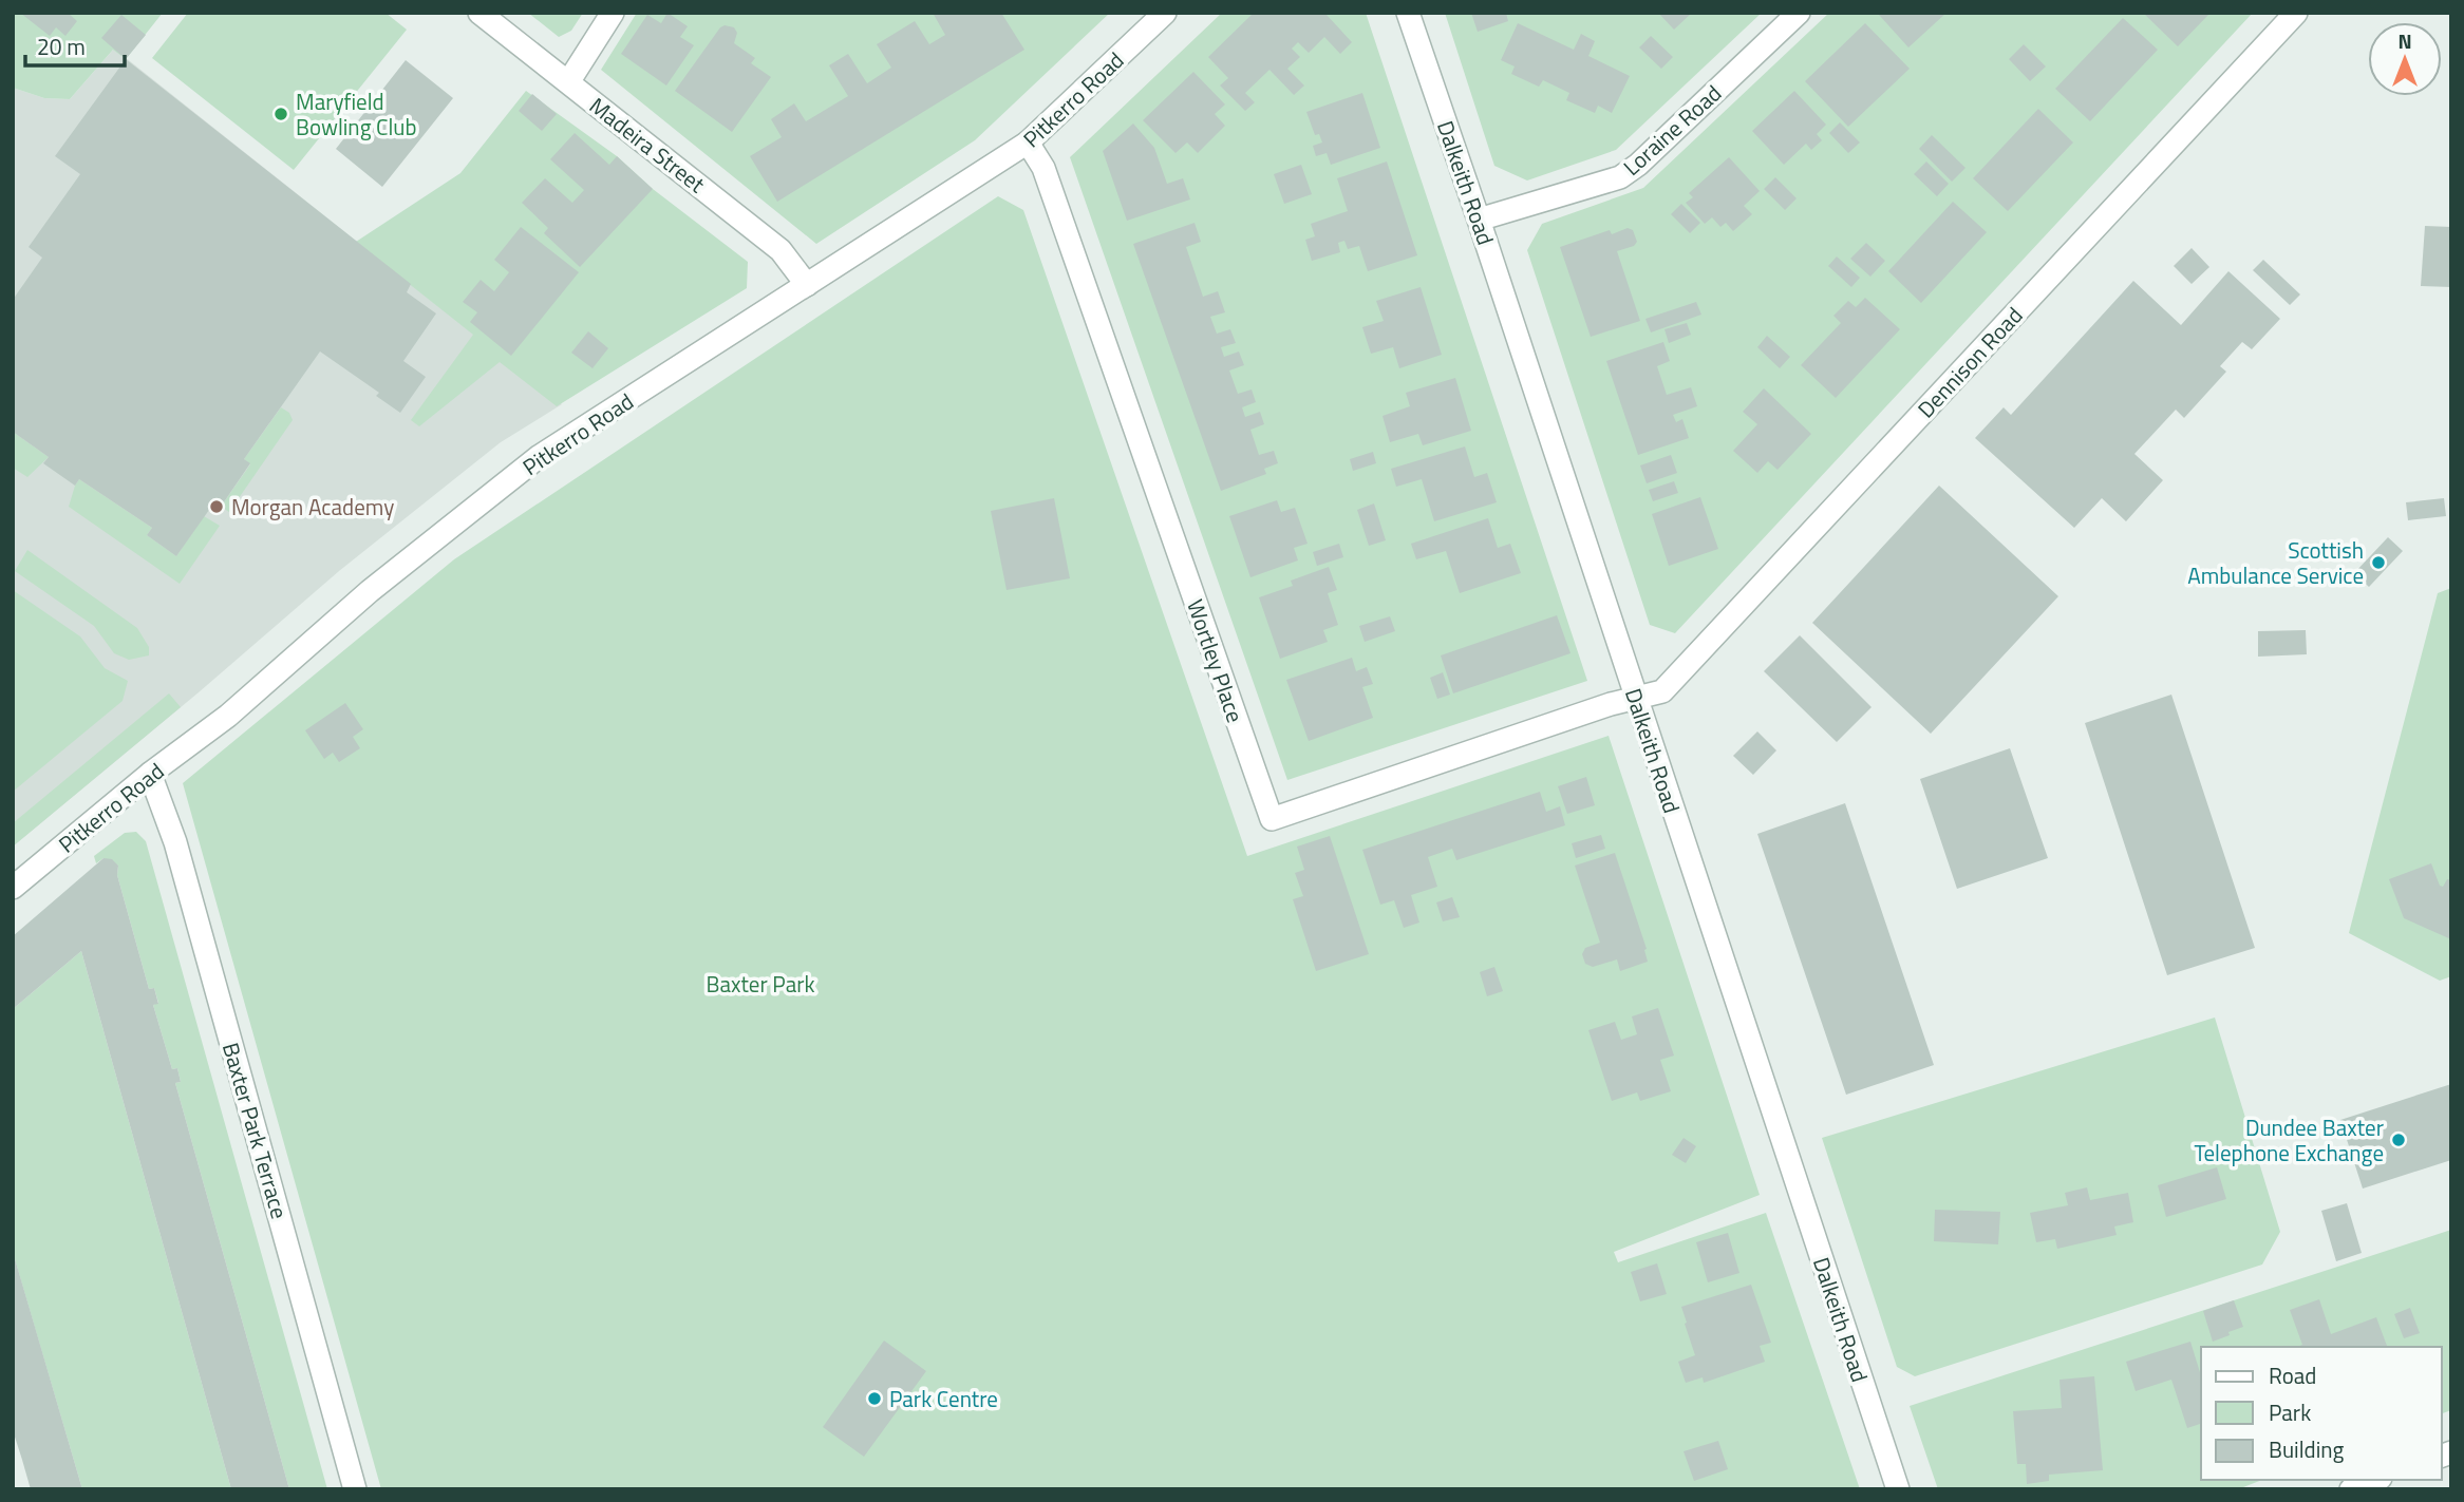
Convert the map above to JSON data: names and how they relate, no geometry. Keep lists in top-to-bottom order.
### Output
{
  "streets": {
    "street": [
      "Pitkerro Road",
      "Loraine Road",
      "Madeira Street",
      "Dalkeith Road",
      "Dennison Road",
      "Wortley Place",
      "Baxter Park Terrace"
    ]
  },
  "crossings": [
    ["Pitkerro Road", "Madeira Street"],
    ["Pitkerro Road", "Wortley Place"],
    ["Pitkerro Road", "Baxter Park Terrace"],
    ["Loraine Road", "Dalkeith Road"],
    ["Dalkeith Road", "Dennison Road"],
    ["Dalkeith Road", "Wortley Place"],
    ["Dennison Road", "Wortley Place"]
  ],
  "parks": ["Baxter Park"],
  "places": [
    "Maryfield Bowling Club",
    "Morgan Academy",
    "Scottish Ambulance Service",
    "Dundee Baxter Telephone Exchange",
    "Park Centre"
  ],
  "legend": ["Road", "Park", "Building"],
  "scale_bar": "20 m",
  "north": "top"
}
